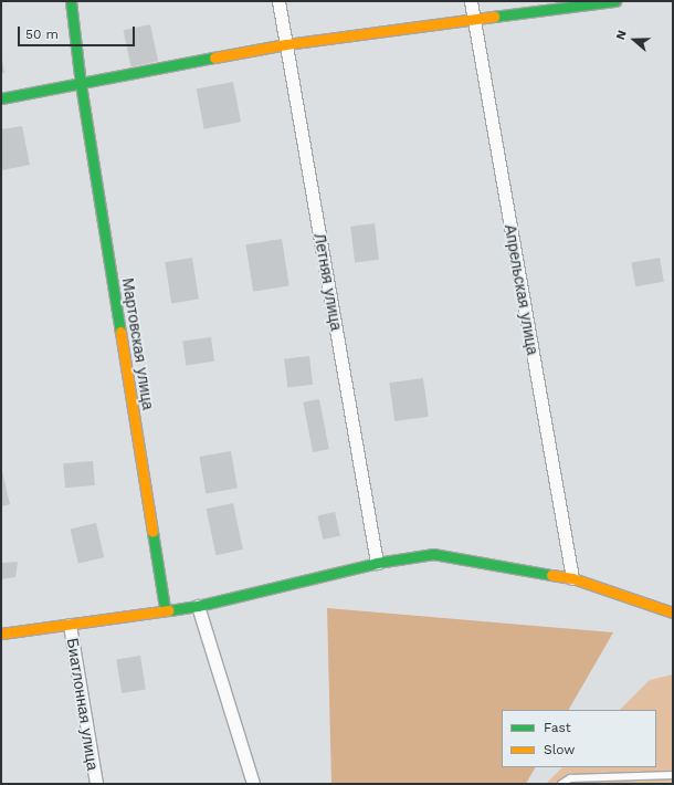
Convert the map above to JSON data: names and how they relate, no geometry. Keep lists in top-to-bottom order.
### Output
{
  "streets": {
    "street": [
      "Летняя улица",
      "Апрельская улица",
      "Мартовская улица",
      "Биатлонная улица"
    ]
  },
  "legend": ["Fast", "Slow"],
  "scale_bar": "50 m",
  "north": "left"
}
